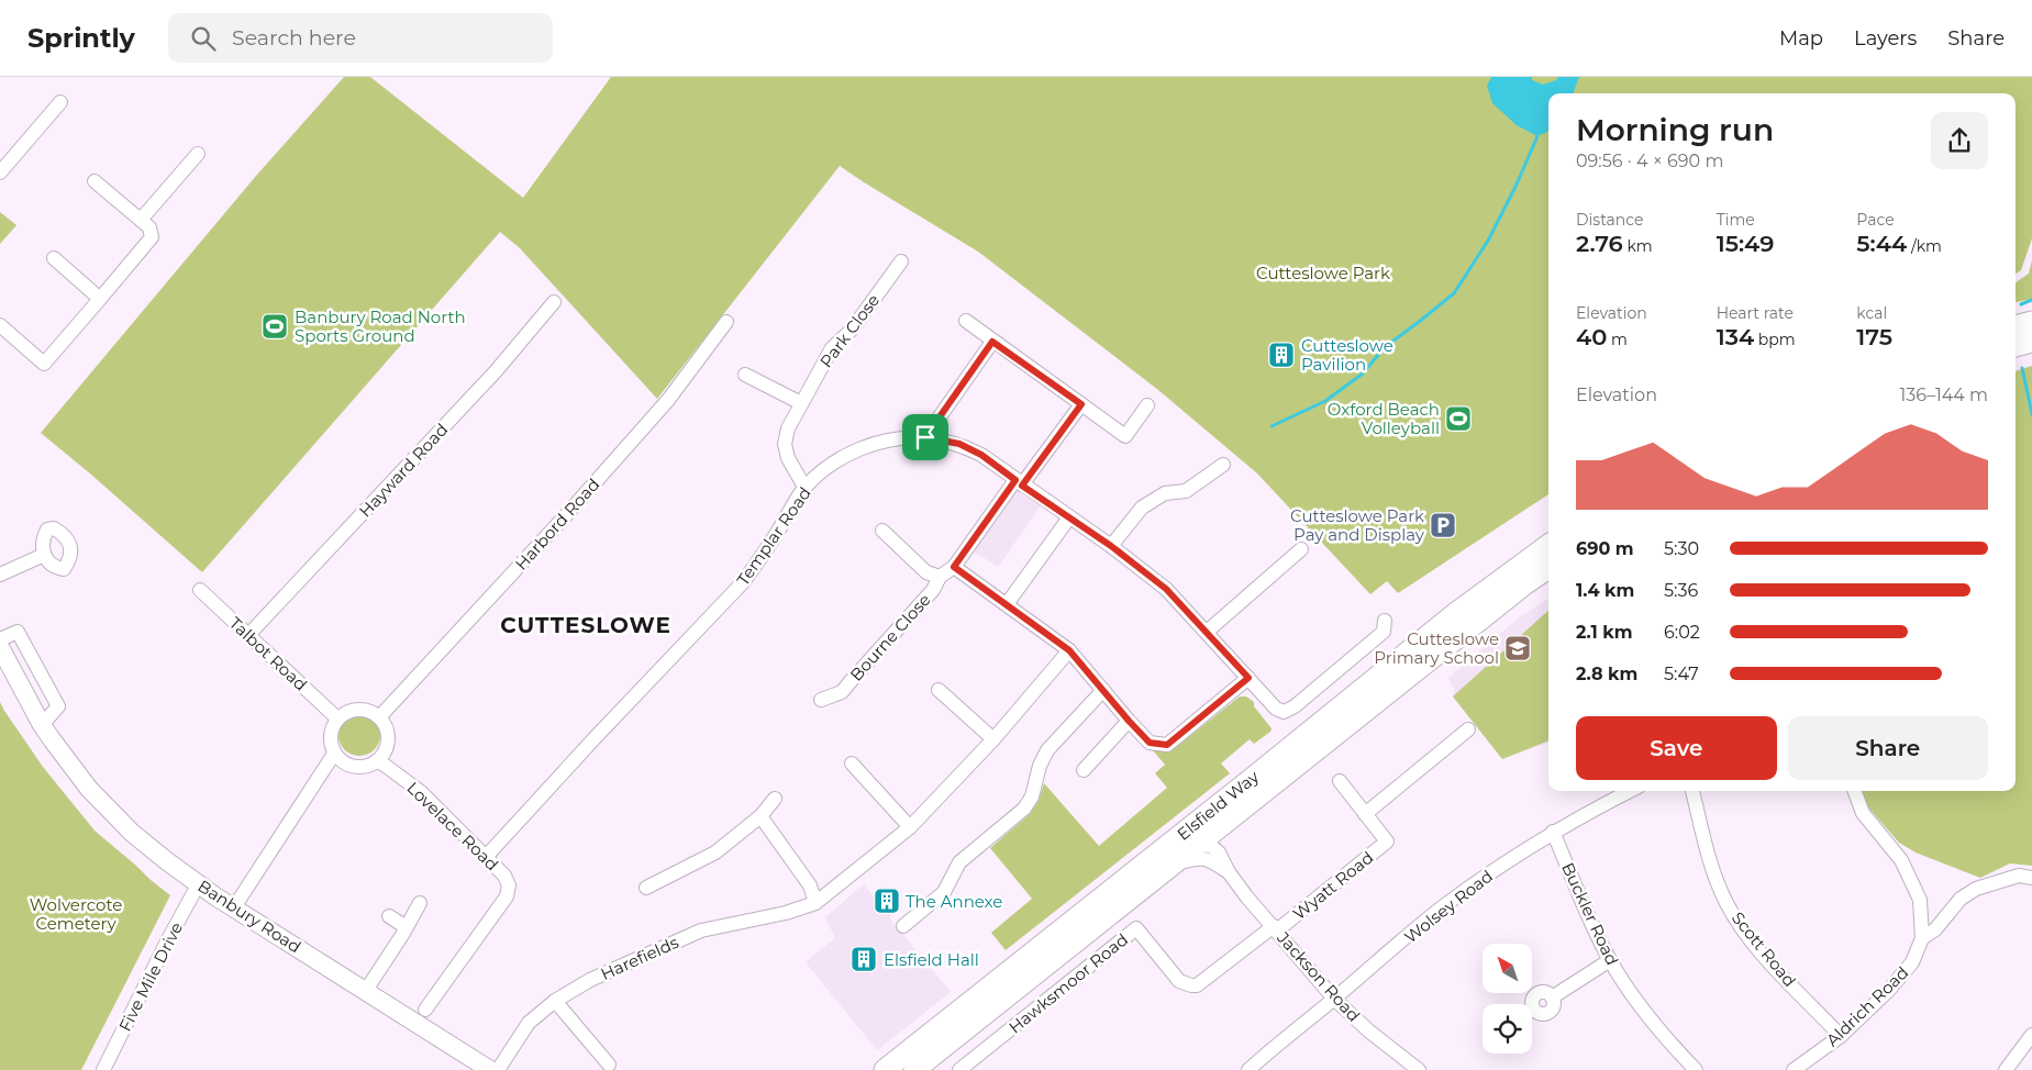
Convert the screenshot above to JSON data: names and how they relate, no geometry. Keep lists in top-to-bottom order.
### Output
{
  "streets": {
    "highway": ["Elsfield Way"],
    "main road": ["Banbury Road"],
    "street": [
      "Park Close",
      "Hayward Road",
      "Harbord Road",
      "Templar Road",
      "Bourne Close",
      "Talbot Road",
      "Lovelace Road",
      "Wyatt Road",
      "Wolsey Road",
      "Buckler Road",
      "Scott Road",
      "Harefields",
      "Five Mile Drive",
      "Jackson Road",
      "Hawksmoor Road",
      "Aldrich Road"
    ]
  },
  "crossings": [
    ["Park Close", "Templar Road"],
    ["Hayward Road", "Talbot Road"],
    ["Harbord Road", "Talbot Road"],
    ["Harbord Road", "Lovelace Road"],
    ["Templar Road", "Bourne Close"],
    ["Templar Road", "Lovelace Road"],
    ["Talbot Road", "Lovelace Road"],
    ["Elsfield Way", "Jackson Road"],
    ["Wyatt Road", "Jackson Road"],
    ["Wyatt Road", "Hawksmoor Road"],
    ["Wolsey Road", "Buckler Road"],
    ["Wolsey Road", "Jackson Road"],
    ["Banbury Road", "Five Mile Drive"],
    ["Scott Road", "Aldrich Road"],
    ["Jackson Road", "Hawksmoor Road"]
  ],
  "districts": ["CUTTESLOWE"],
  "parks": ["Cutteslowe Park", "Wolvercote Cemetery"],
  "places": {
    "sports": ["Banbury Road North Sports Ground", "Oxford Beach Volleyball"],
    "building": ["Cutteslowe Pavilion", "The Annexe", "Elsfield Hall"],
    "parking": ["Cutteslowe Park Pay and Display"],
    "school or university": ["Cutteslowe Primary School"]
  },
  "north": "top left",
  "page": {
    "header": "Sprintly",
    "search": "Search here",
    "nav": ["Map", "Layers", "Share"],
    "heading": ["Morning run", "09:56 · 4 × 690 m"],
    "stats": [
      ["Distance", "2.76 km"],
      ["Time", "15:49"],
      ["Pace", "5:44 /km"],
      ["Elevation", "40 m"],
      ["Heart rate", "134 bpm"],
      ["kcal", "175"]
    ],
    "chart": ["Elevation", "136–144 m"],
    "list": [
      {
        "name": "690 m",
        "note": "5:30"
      },
      {
        "name": "1.4 km",
        "note": "5:36"
      },
      {
        "name": "2.1 km",
        "note": "6:02"
      },
      {
        "name": "2.8 km",
        "note": "5:47"
      }
    ],
    "buttons": ["Save", "Share"]
  }
}
